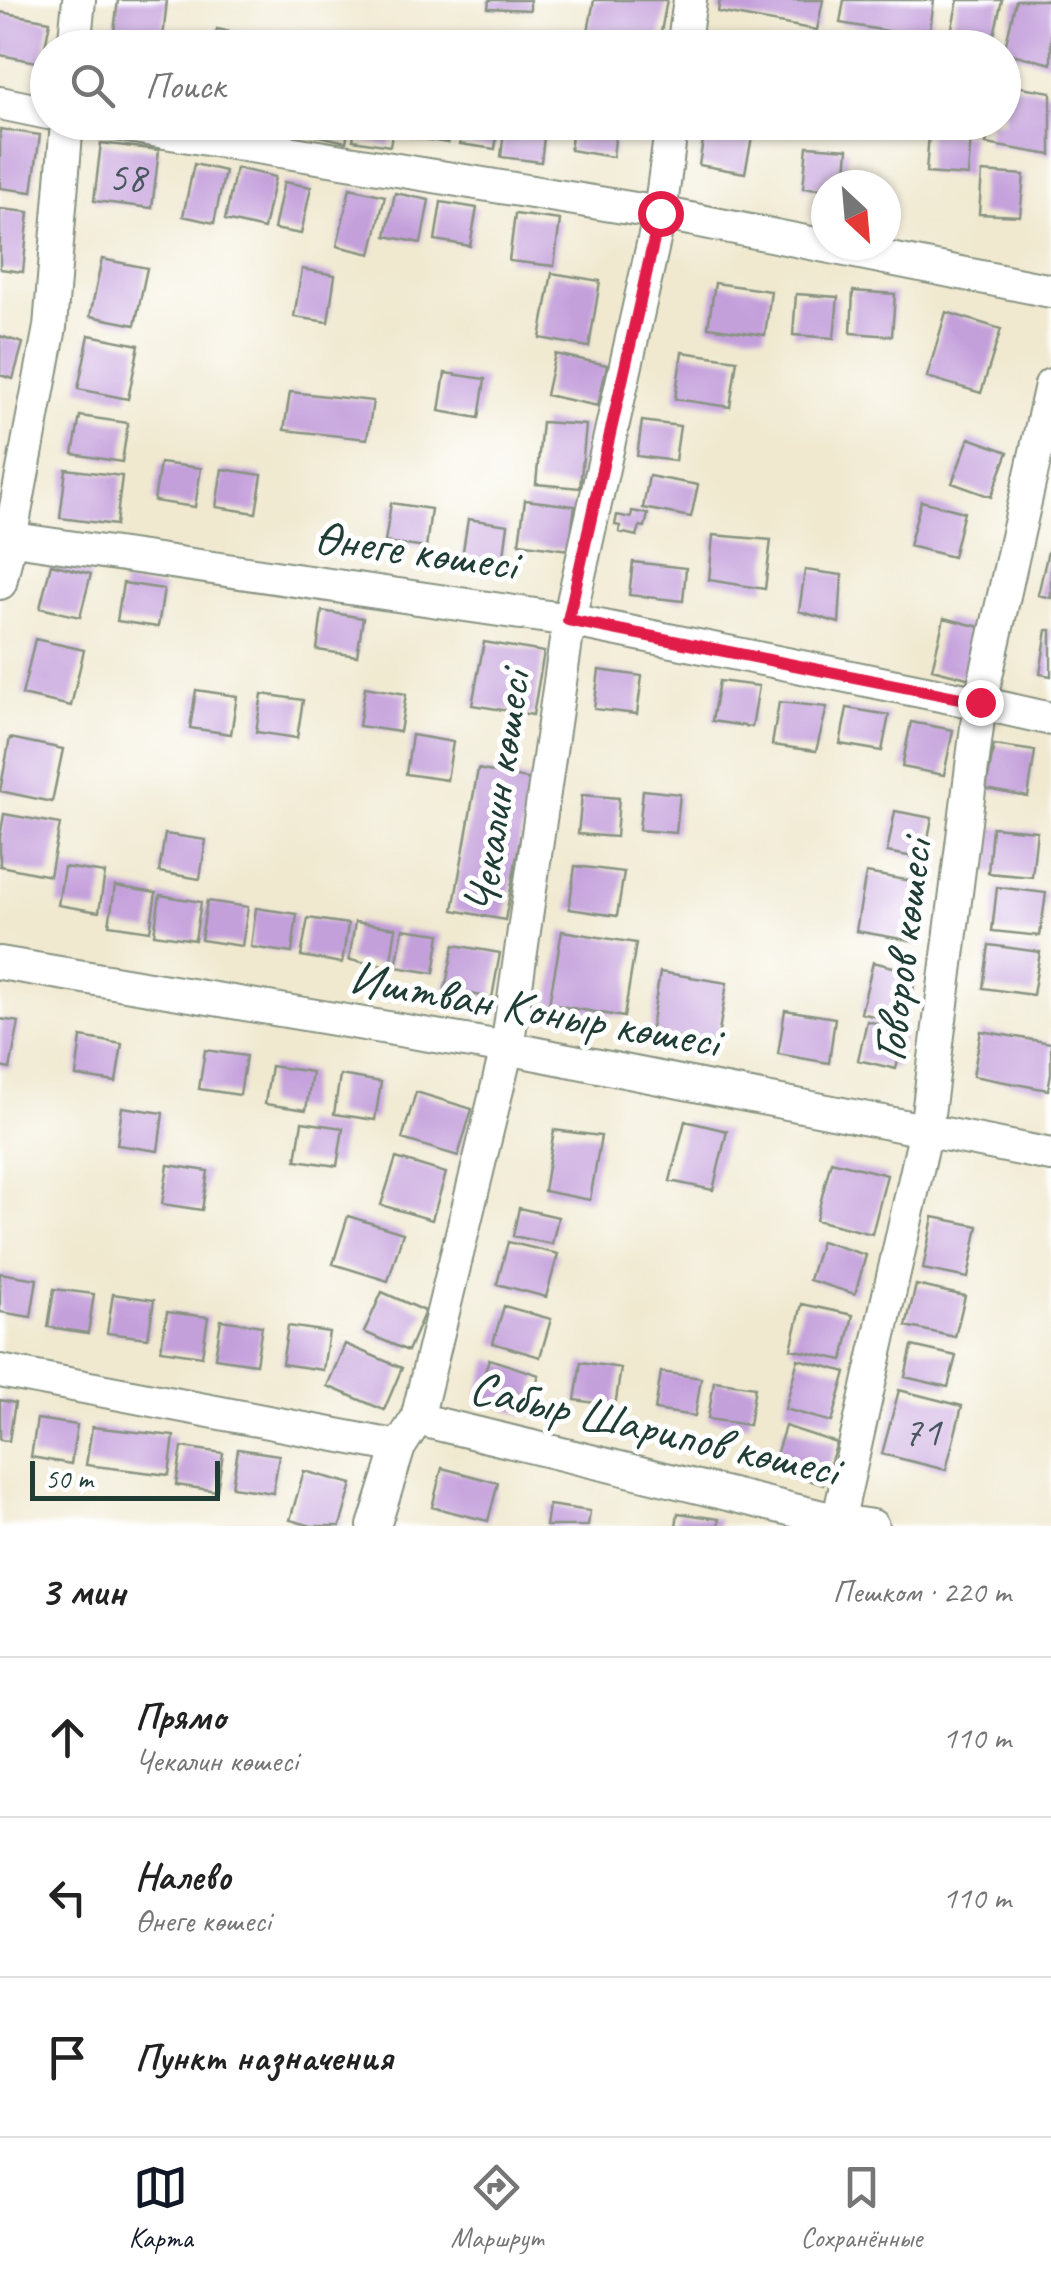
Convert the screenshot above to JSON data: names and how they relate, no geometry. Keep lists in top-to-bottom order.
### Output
{
  "streets": {
    "street": [
      "Өнеге көшесі",
      "Чекалин көшесі",
      "Говоров көшесі",
      "Иштван Коныр көшесі",
      "Сабыр Шарипов көшесі"
    ]
  },
  "crossings": [
    ["Өнеге көшесі", "Чекалин көшесі"],
    ["Өнеге көшесі", "Говоров көшесі"],
    ["Чекалин көшесі", "Иштван Коныр көшесі"],
    ["Чекалин көшесі", "Сабыр Шарипов көшесі"],
    ["Говоров көшесі", "Иштван Коныр көшесі"],
    ["Говоров көшесі", "Сабыр Шарипов көшесі"]
  ],
  "house_numbers": ["58", "71"],
  "scale_bar": "50 m",
  "north": "bottom right",
  "page": {
    "search": "Поиск",
    "scale": "50 m",
    "heading": ["3 мин", "Пешком · 220 m"],
    "list": [
      ["Прямо", "Чекалин көшесі", "110 m"],
      ["Налево", "Өнеге көшесі", "110 m"],
      "Пункт назначения"
    ],
    "nav": ["Карта", "Маршрут", "Сохранённые"]
  }
}
